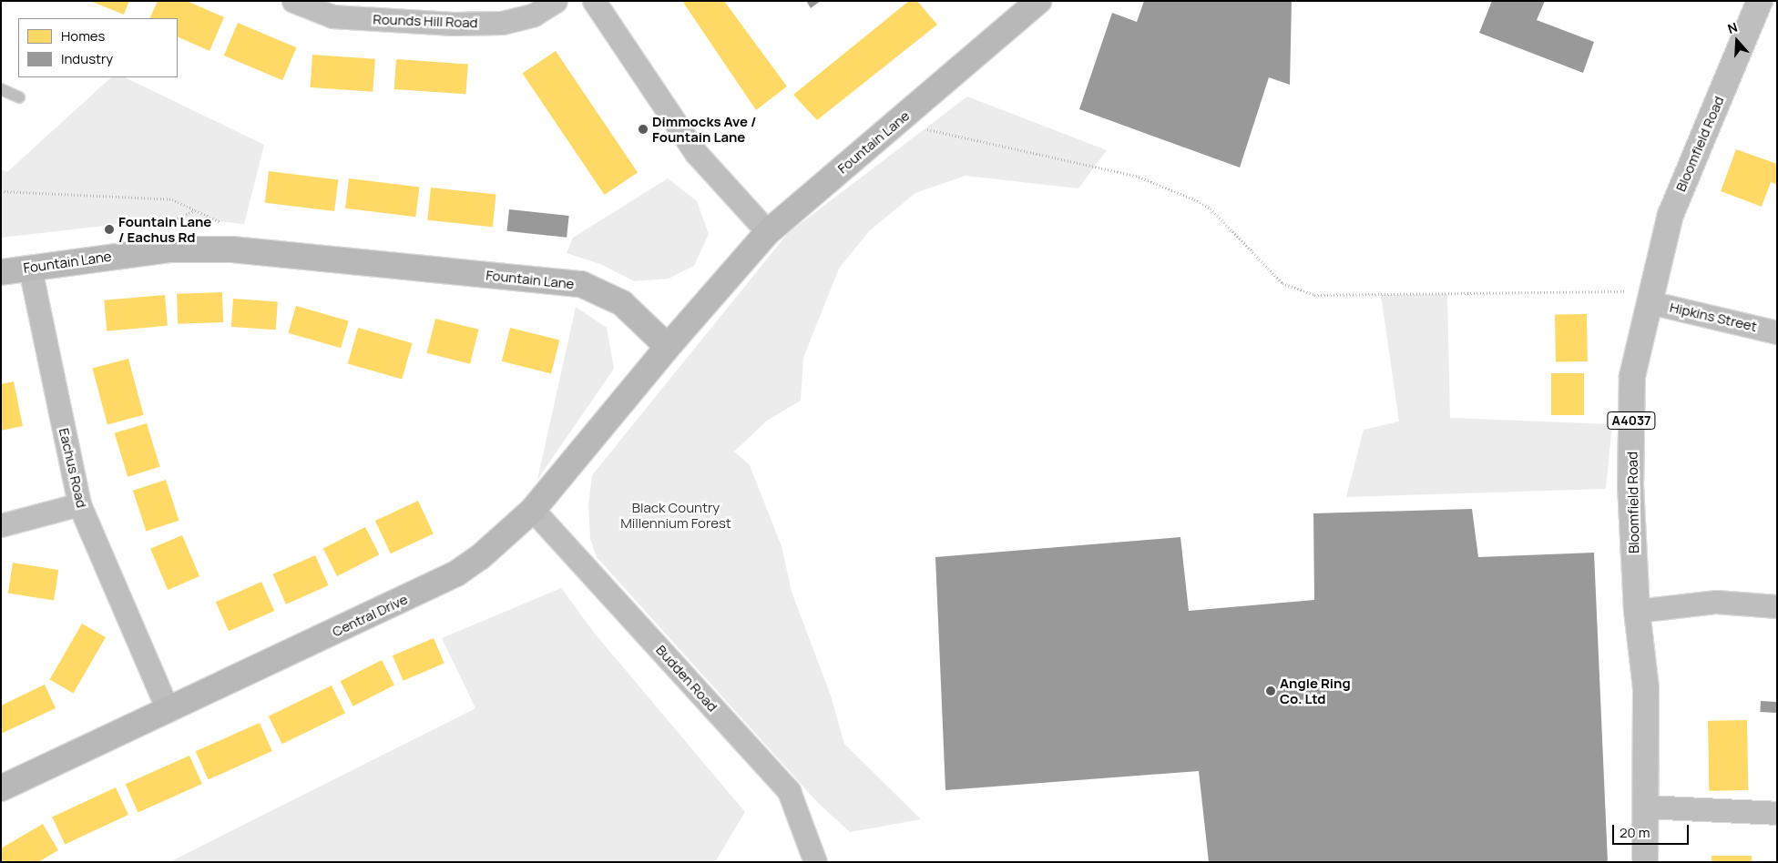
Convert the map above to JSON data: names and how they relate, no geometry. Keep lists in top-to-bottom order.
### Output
{
  "streets": {
    "main road": ["Bloomfield Road", "A4037"],
    "street": [
      "Rounds Hill Road",
      "Fountain Lane",
      "Hipkins Street",
      "Eachus Road",
      "Central Drive",
      "Budden Road"
    ]
  },
  "crossings": [
    ["Fountain Lane", "Eachus Road"],
    ["Fountain Lane", "Central Drive"],
    ["Bloomfield Road", "Hipkins Street"],
    ["Eachus Road", "Central Drive"],
    ["Central Drive", "Budden Road"]
  ],
  "parks": ["Black Country Millennium Forest"],
  "places": ["Dimmocks Ave / Fountain Lane", "Fountain Lane / Eachus Rd", "Angle Ring Co. Ltd"],
  "legend": ["Homes", "Industry"],
  "scale_bar": "20 m",
  "north": "top"
}
